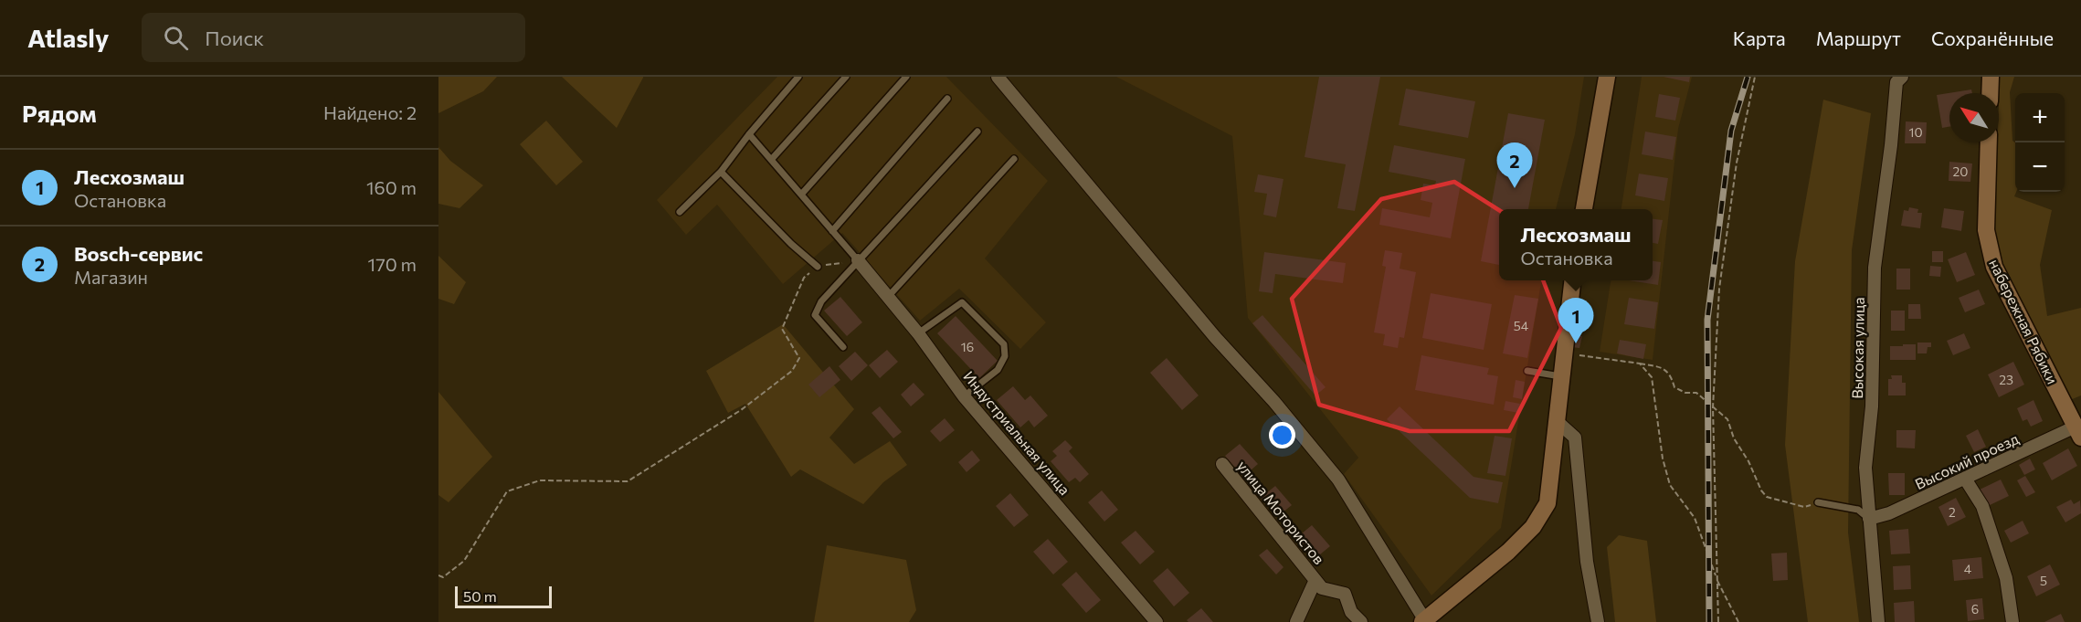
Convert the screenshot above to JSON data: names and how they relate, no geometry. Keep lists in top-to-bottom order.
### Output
{
  "streets": {
    "street": [
      "набережная Рябики",
      "Высокая улица",
      "Индустриальная улица",
      "Высокий проезд",
      "улица Мотористов"
    ]
  },
  "crossings": [
    ["набережная Рябики", "Высокий проезд"],
    ["Высокая улица", "Высокий проезд"]
  ],
  "house_numbers": [
    "10",
    "20",
    "54",
    "16",
    "23",
    "2",
    "4",
    "5",
    "6"
  ],
  "scale_bar": "50 m",
  "north": "top left",
  "page": {
    "header": "Atlasly",
    "search": "Поиск",
    "nav": ["Карта", "Маршрут", "Сохранённые"],
    "heading": ["Рядом", "Найдено: 2"],
    "map_buttons": ["+", "−"],
    "pins": ["2", "1"],
    "list": [
      {
        "mark": "1",
        "name": "Лесхозмаш",
        "note": "Остановка",
        "value": "160 m"
      },
      {
        "mark": "2",
        "name": "Bosch-сервис",
        "note": "Магазин",
        "value": "170 m"
      }
    ],
    "popup": ["Лесхозмаш", "Остановка"],
    "scale": "50 m"
  }
}
